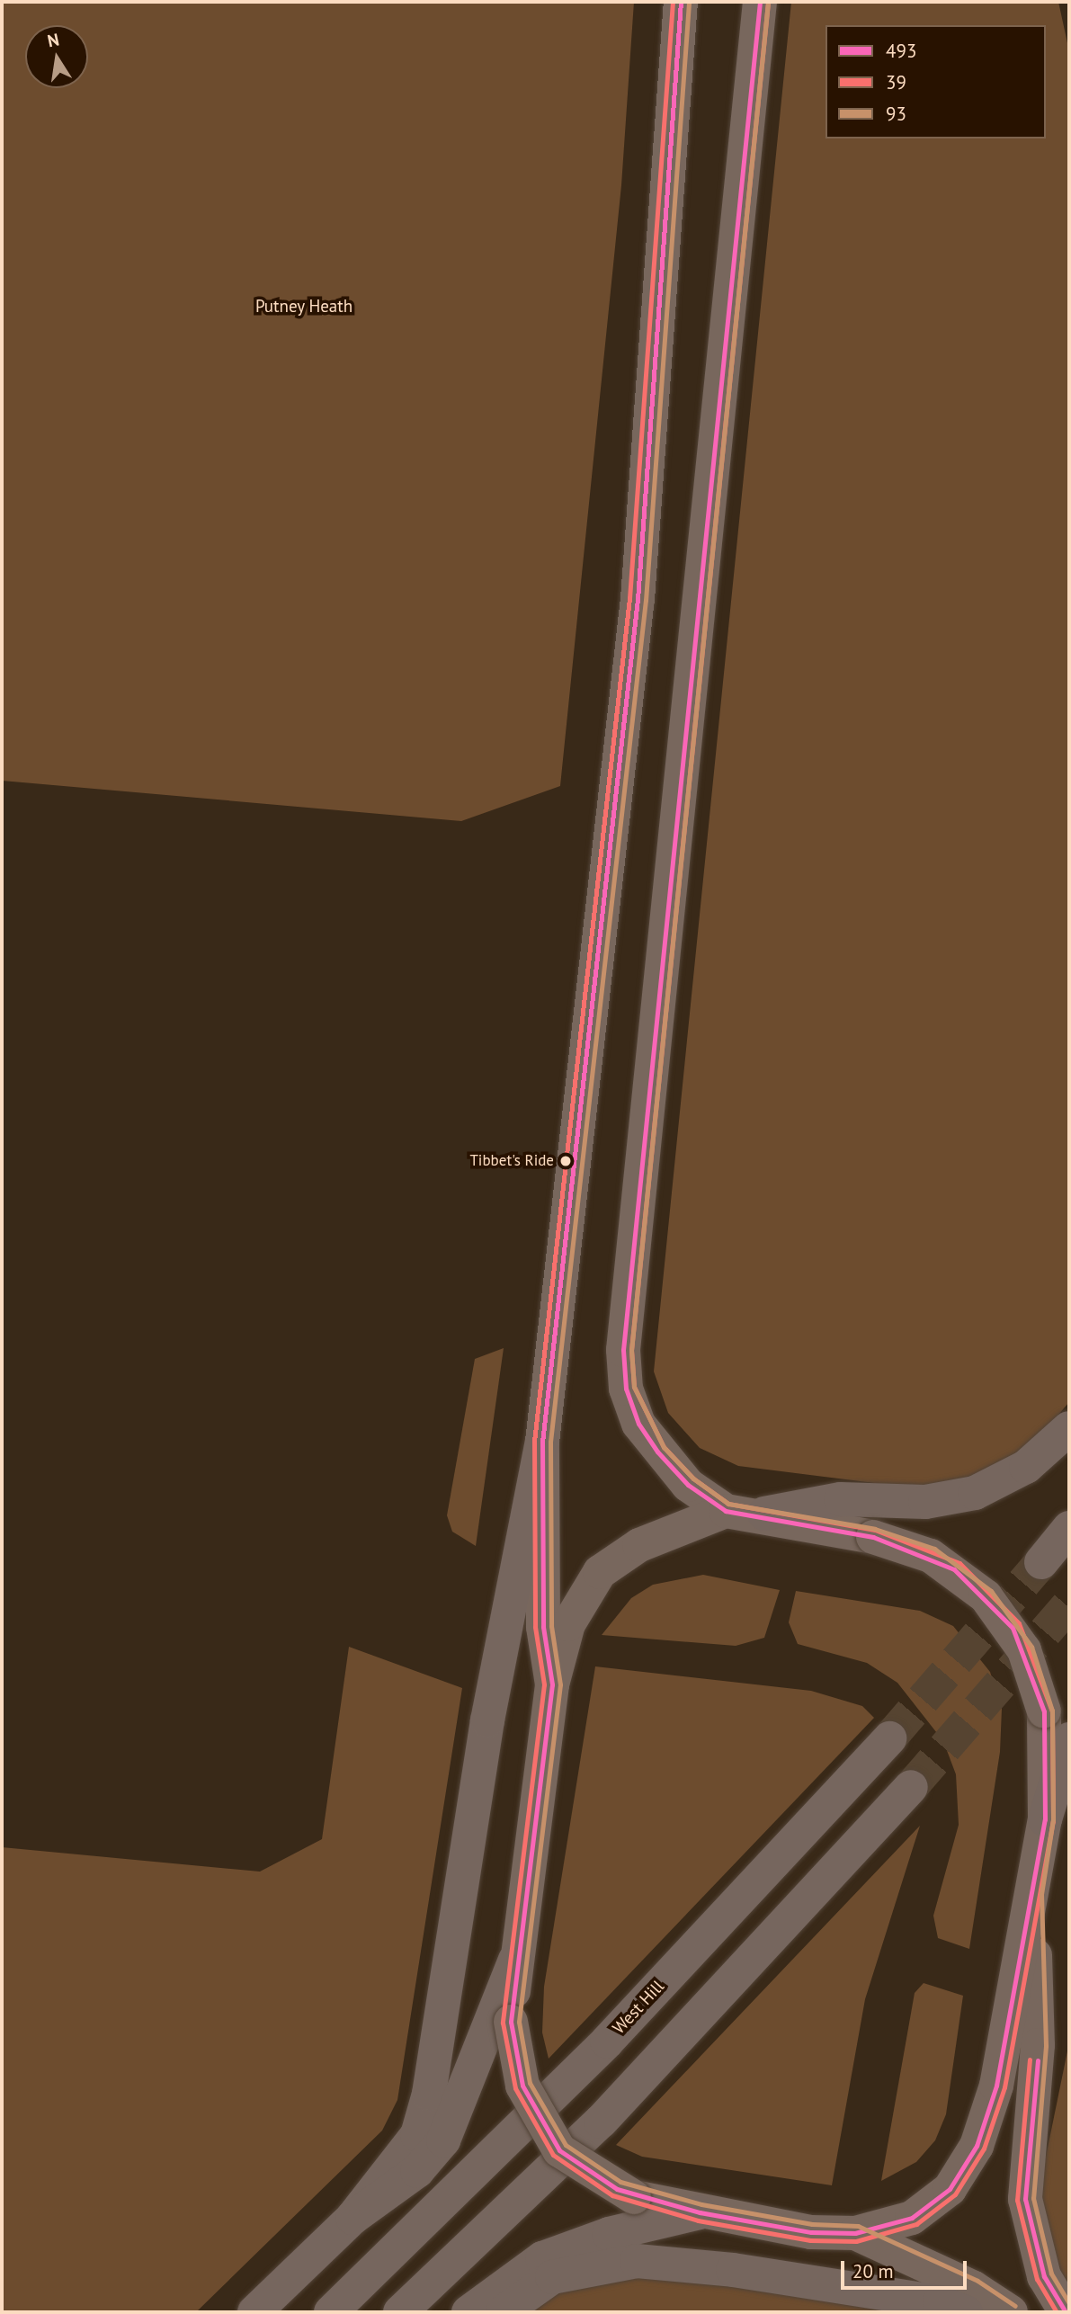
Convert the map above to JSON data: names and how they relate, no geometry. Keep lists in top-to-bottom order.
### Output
{
  "streets": {
    "highway": ["West Hill"]
  },
  "parks": ["Putney Heath"],
  "places": ["Tibbet's Ride"],
  "lines": ["transit line 493", "transit line 39", "transit line 93"],
  "legend": ["493", "39", "93"],
  "scale_bar": "20 m",
  "north": "top"
}
